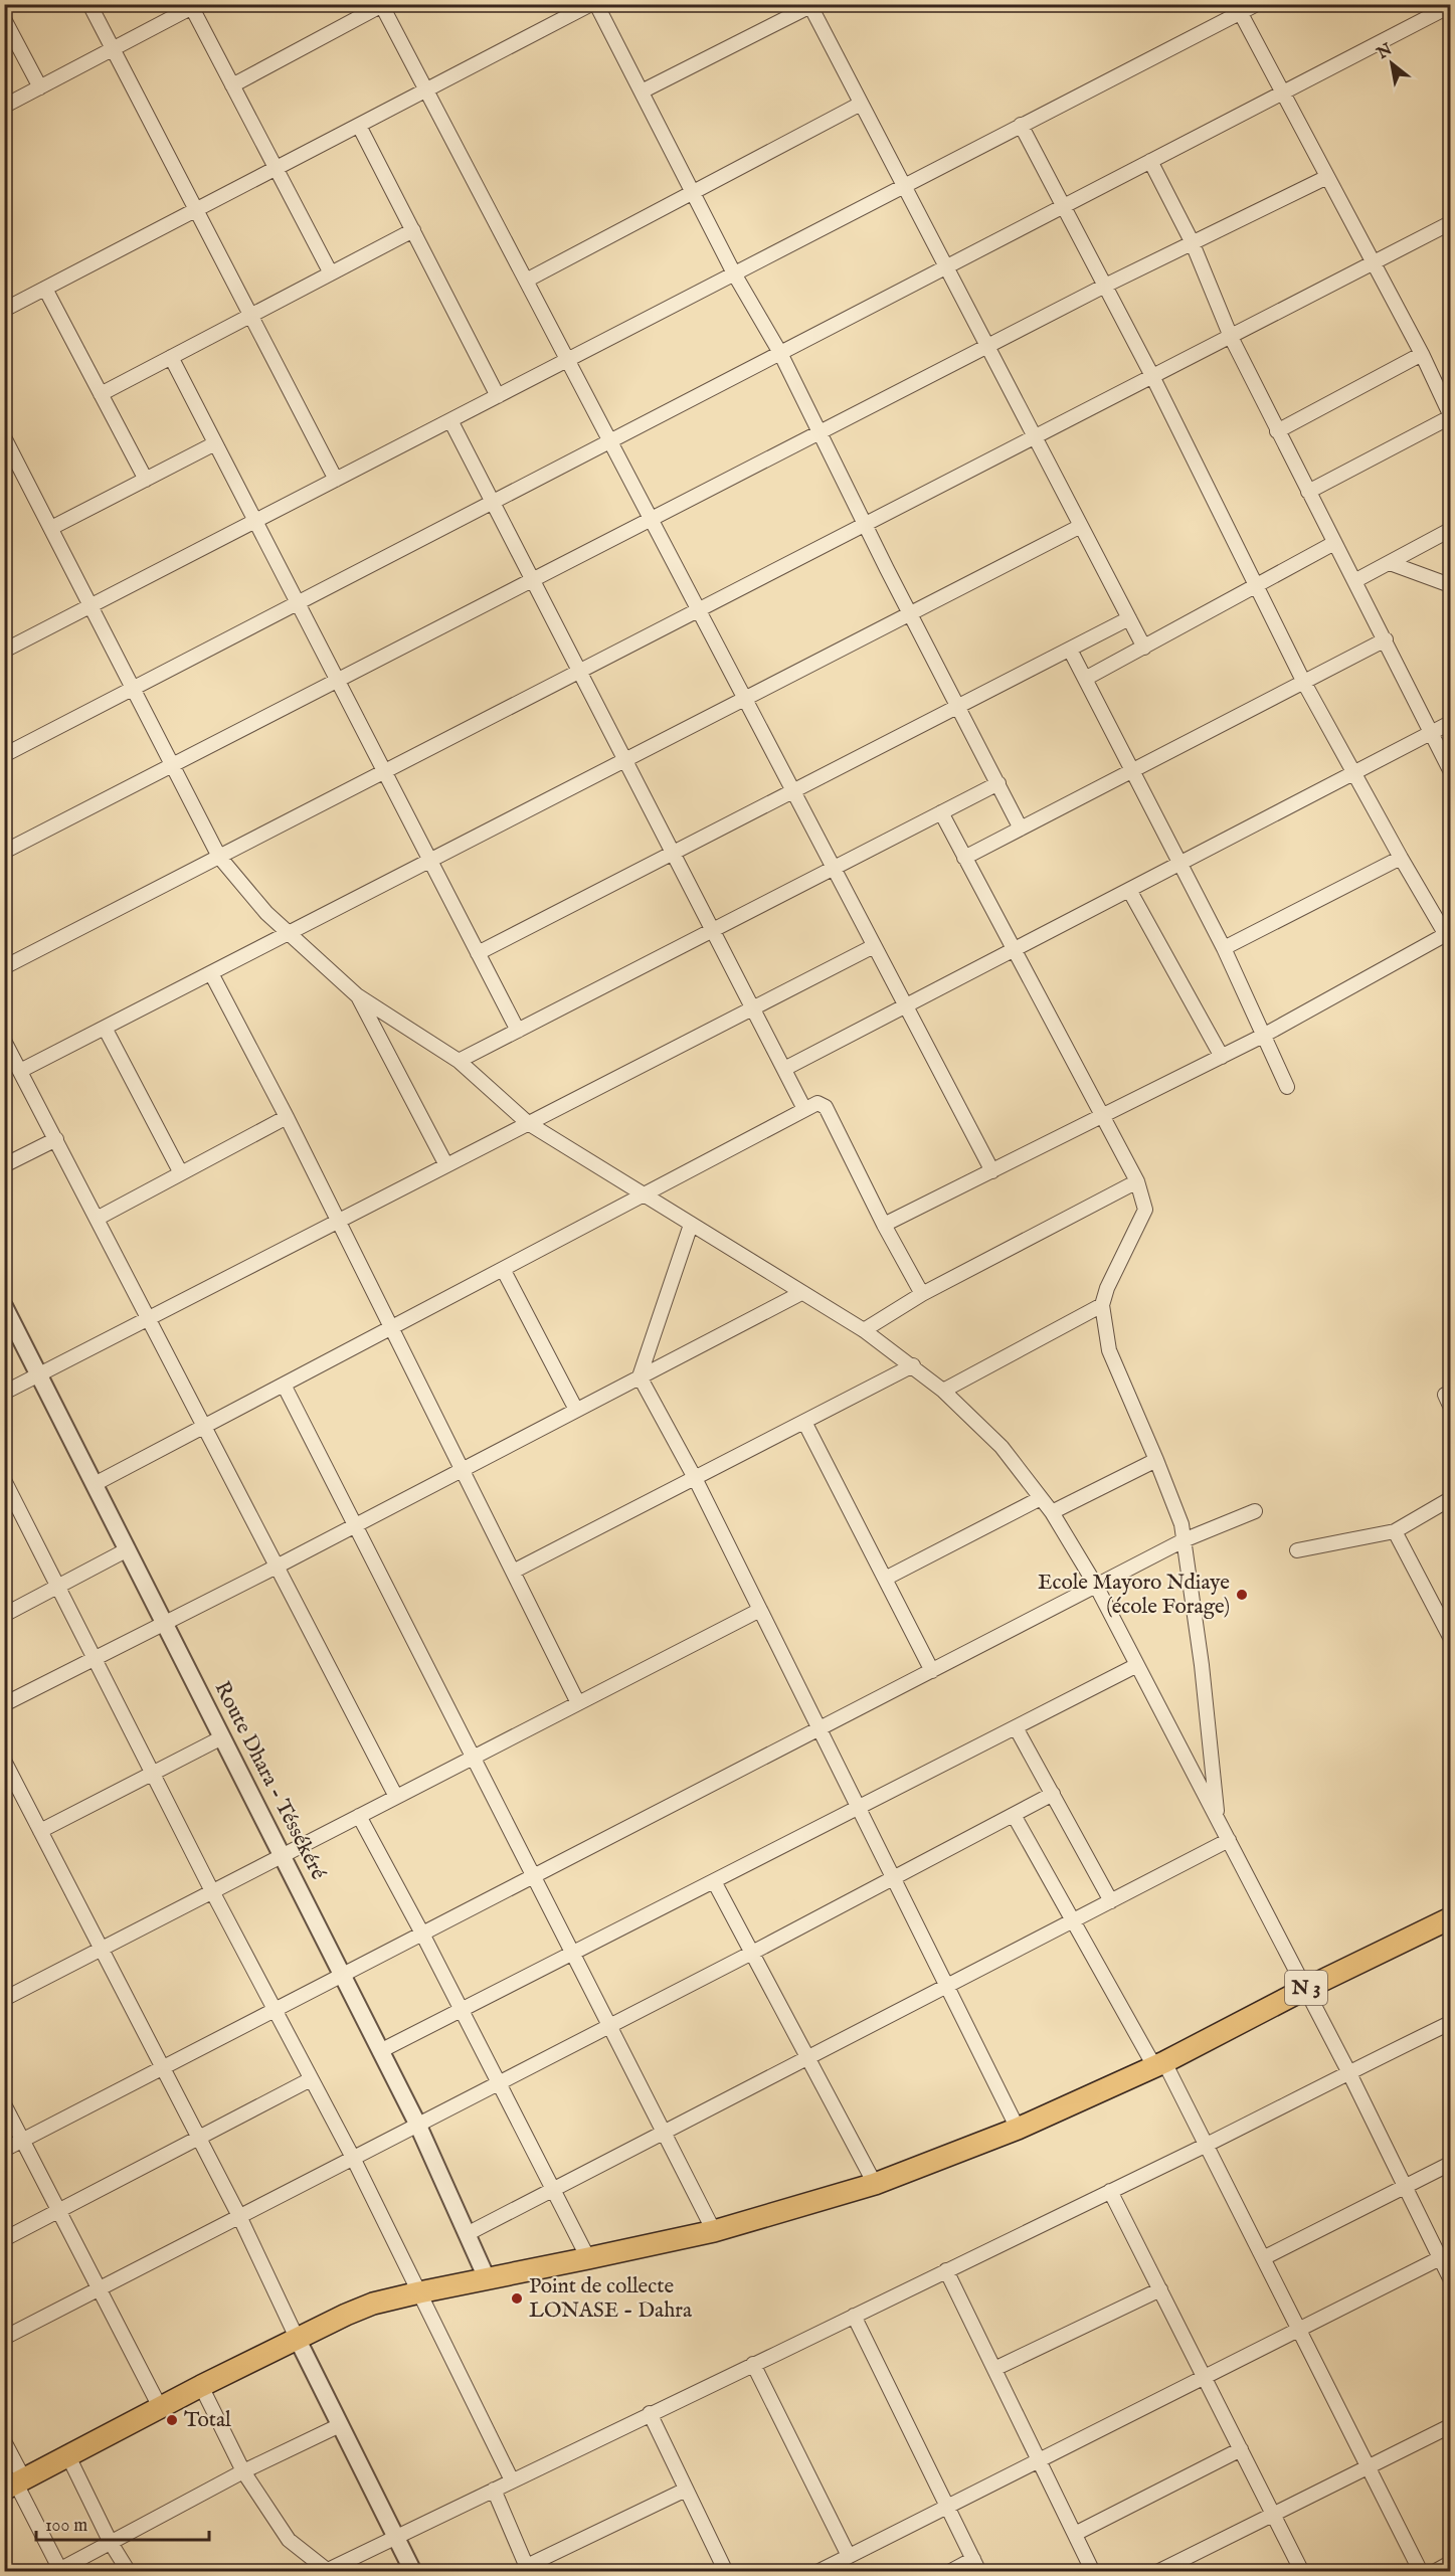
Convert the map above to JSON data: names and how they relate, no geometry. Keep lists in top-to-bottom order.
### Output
{
  "streets": {
    "main road": ["N 3"],
    "street": ["Route Dhara - Téssékéré"]
  },
  "crossings": [
    ["Route Dhara - Téssékéré", "N 3"]
  ],
  "places": ["Ecole Mayoro Ndiaye (école Forage)", "Point de collecte LONASE - Dahra", "Total"],
  "scale_bar": "100 m",
  "north": "top left"
}
